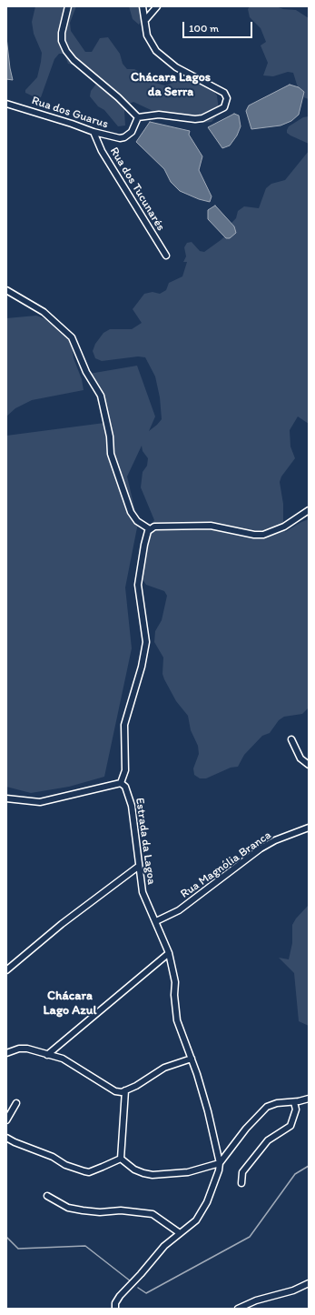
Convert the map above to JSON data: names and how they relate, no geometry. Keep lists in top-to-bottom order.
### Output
{
  "streets": {
    "street": [
      "Rua dos Guarus",
      "Rua dos Tucunarés",
      "Estrada da Lagoa",
      "Rua Magnólia Branca"
    ]
  },
  "crossings": [
    ["Rua dos Guarus", "Rua dos Tucunarés"],
    ["Estrada da Lagoa", "Rua Magnólia Branca"]
  ],
  "districts": ["Chácara Lagos da Serra", "Chácara Lago Azul"],
  "scale_bar": "100 m"
}
